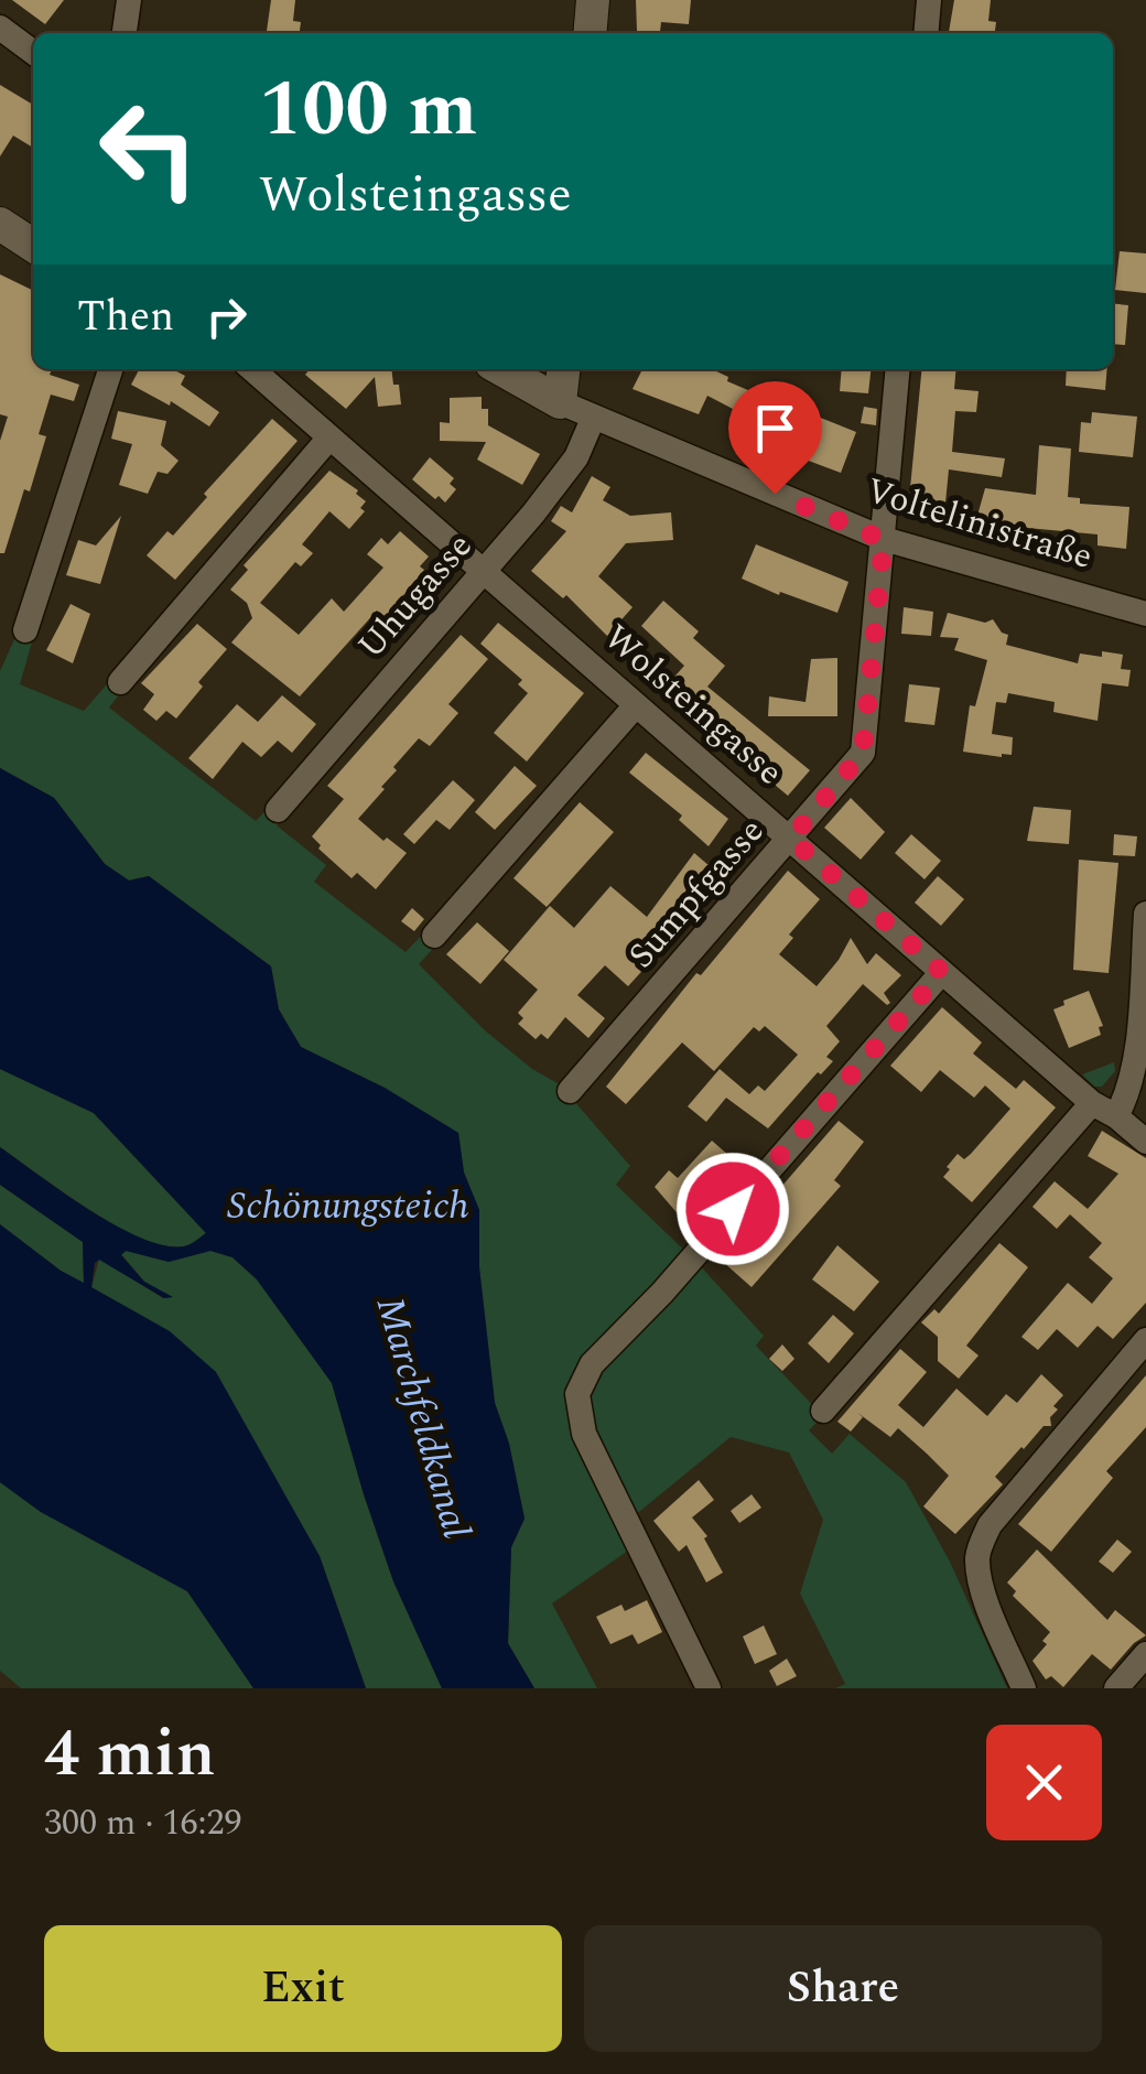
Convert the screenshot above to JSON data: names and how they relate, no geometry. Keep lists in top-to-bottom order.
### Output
{
  "streets": {
    "street": [
      "Voltelinistraße",
      "Uhugasse",
      "Wolsteingasse",
      "Sumpfgasse"
    ]
  },
  "crossings": [
    ["Voltelinistraße", "Uhugasse"],
    ["Voltelinistraße", "Sumpfgasse"],
    ["Uhugasse", "Wolsteingasse"],
    ["Wolsteingasse", "Sumpfgasse"]
  ],
  "water": ["Schönungsteich", "Marchfeldkanal"],
  "page": {
    "turn": ["100 m", "Wolsteingasse"],
    "then": "Then",
    "heading": ["4 min", "300 m · 16:29"],
    "buttons": ["Exit", "Share"]
  }
}
